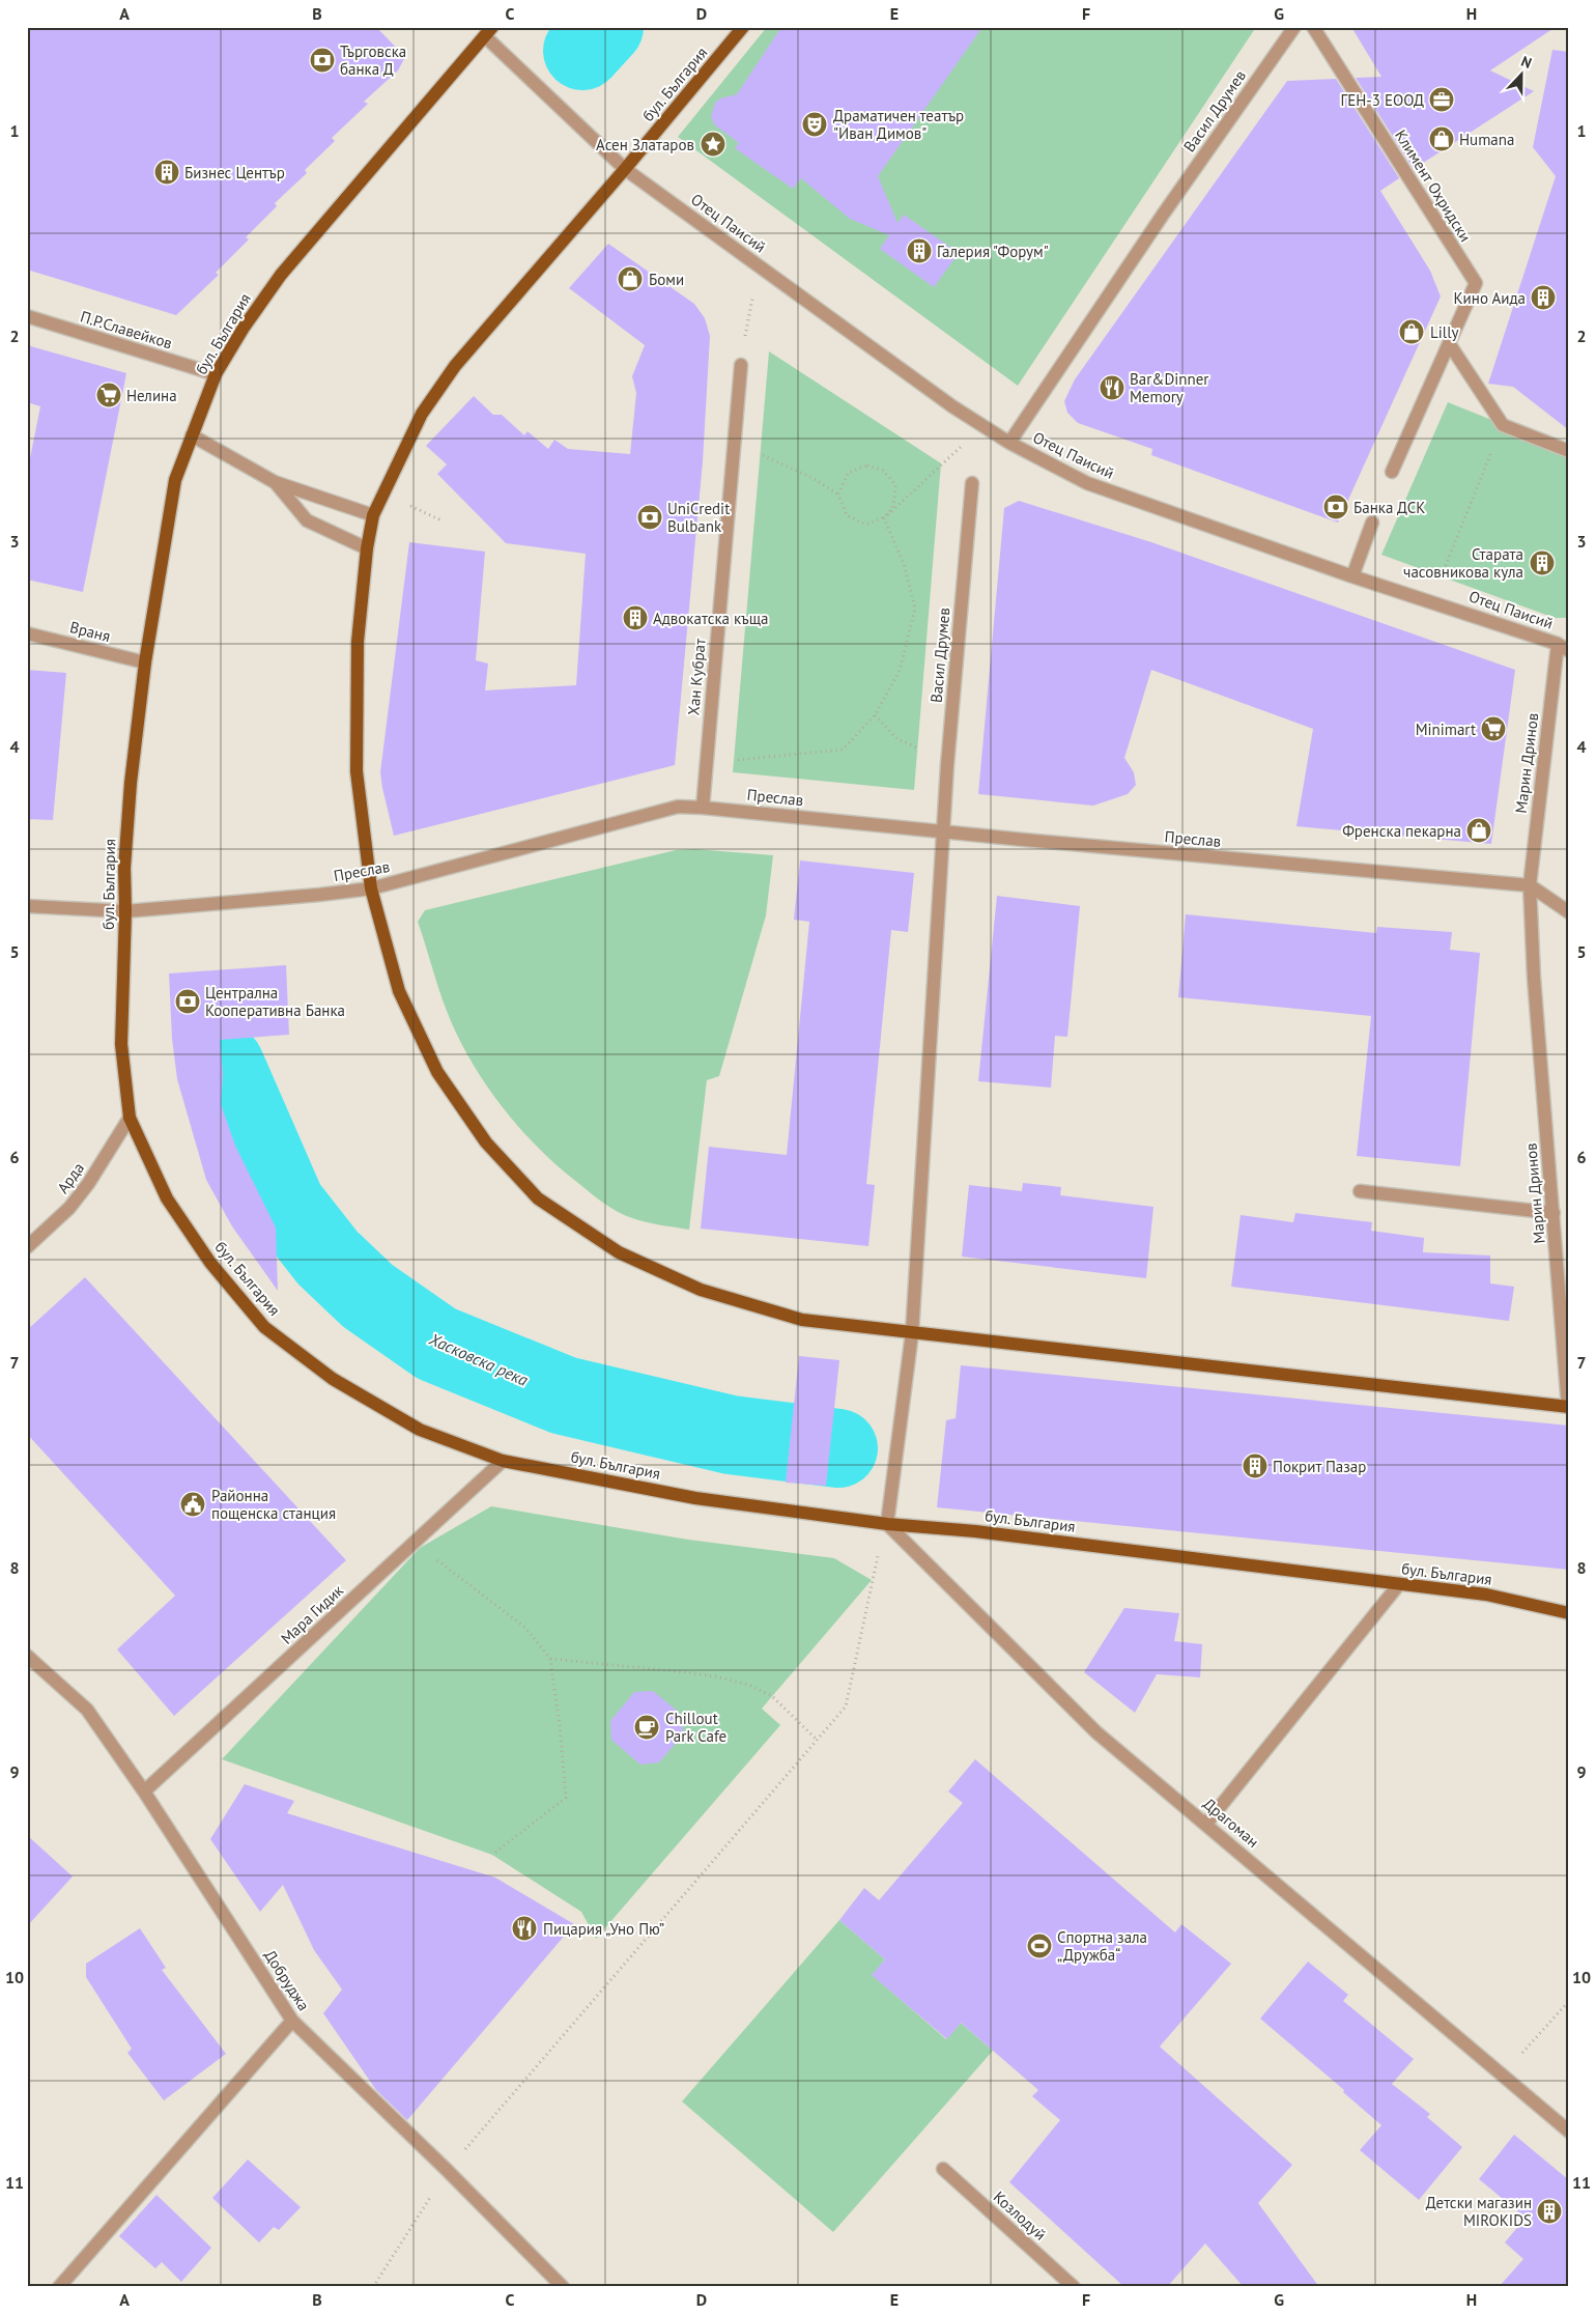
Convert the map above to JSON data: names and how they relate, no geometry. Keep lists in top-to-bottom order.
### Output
{
  "streets": {
    "main road": ["бул. България"],
    "street": [
      "Васил Друмев",
      "Климент Охридски",
      "Отец Паисий",
      "П.Р.Славейков",
      "Враня",
      "Хан Кубрат",
      "Марин Дринов",
      "Преслав",
      "Арда",
      "Мара Гидик",
      "Драгоман",
      "Добруджа",
      "Козлодуй"
    ]
  },
  "crossings": [
    ["бул. България", "Васил Друмев"],
    ["бул. България", "Отец Паисий"],
    ["бул. България", "П.Р.Славейков"],
    ["бул. България", "Враня"],
    ["бул. България", "Марин Дринов"],
    ["бул. България", "Преслав"],
    ["бул. България", "Арда"],
    ["бул. България", "Мара Гидик"],
    ["бул. България", "Драгоман"],
    ["Васил Друмев", "Отец Паисий"],
    ["Васил Друмев", "Преслав"],
    ["Васил Друмев", "Драгоман"],
    ["Отец Паисий", "Марин Дринов"],
    ["Хан Кубрат", "Преслав"],
    ["Марин Дринов", "Преслав"],
    ["Мара Гидик", "Добруджа"]
  ],
  "water": ["Хасковска река"],
  "places": {
    "bank": [
      "Търговска банка Д",
      "Банка ДСК",
      "UniCredit Bulbank",
      "Централна Кооперативна Банка"
    ],
    "office": ["ГЕН-3 ЕООД"],
    "theatre": ["Драматичен театър \"Иван Димов\""],
    "shop": [
      "Humana",
      "Боми",
      "Lilly",
      "Френска пекарна"
    ],
    "place": ["Асен Златаров"],
    "building": [
      "Бизнес Център",
      "Галерия \"Форум\"",
      "Кино Аида",
      "Старата часовникова кула",
      "Адвокатска къща",
      "Покрит Пазар",
      "Детски магазин MIROKIDS"
    ],
    "restaurant": ["Bar&Dinner Memory", "Пицария „Уно Пю”"],
    "supermarket": ["Нелина", "Minimart"],
    "public building": ["Районна пощенска станция"],
    "cafe": ["Chillout Park Cafe"],
    "sports": ["Спортна зала „Дружба“"]
  },
  "north": "top",
  "grid": {
    "columns": [
      "A",
      "B",
      "C",
      "D",
      "E",
      "F",
      "G",
      "H"
    ],
    "rows": [
      "1",
      "2",
      "3",
      "4",
      "5",
      "6",
      "7",
      "8",
      "9",
      "10",
      "11"
    ]
  }
}
